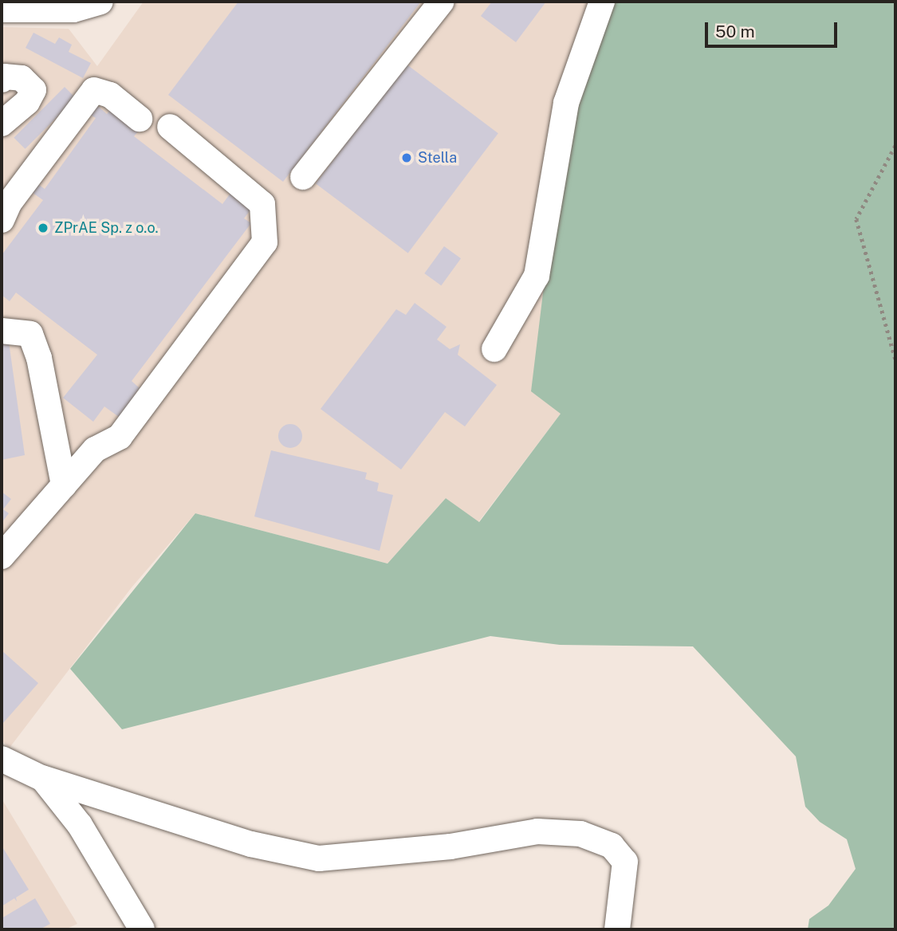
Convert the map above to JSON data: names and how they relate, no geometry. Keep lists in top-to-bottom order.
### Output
{
  "places": ["Stella", "ZPrAE Sp. z o.o."],
  "scale_bar": "50 m"
}
